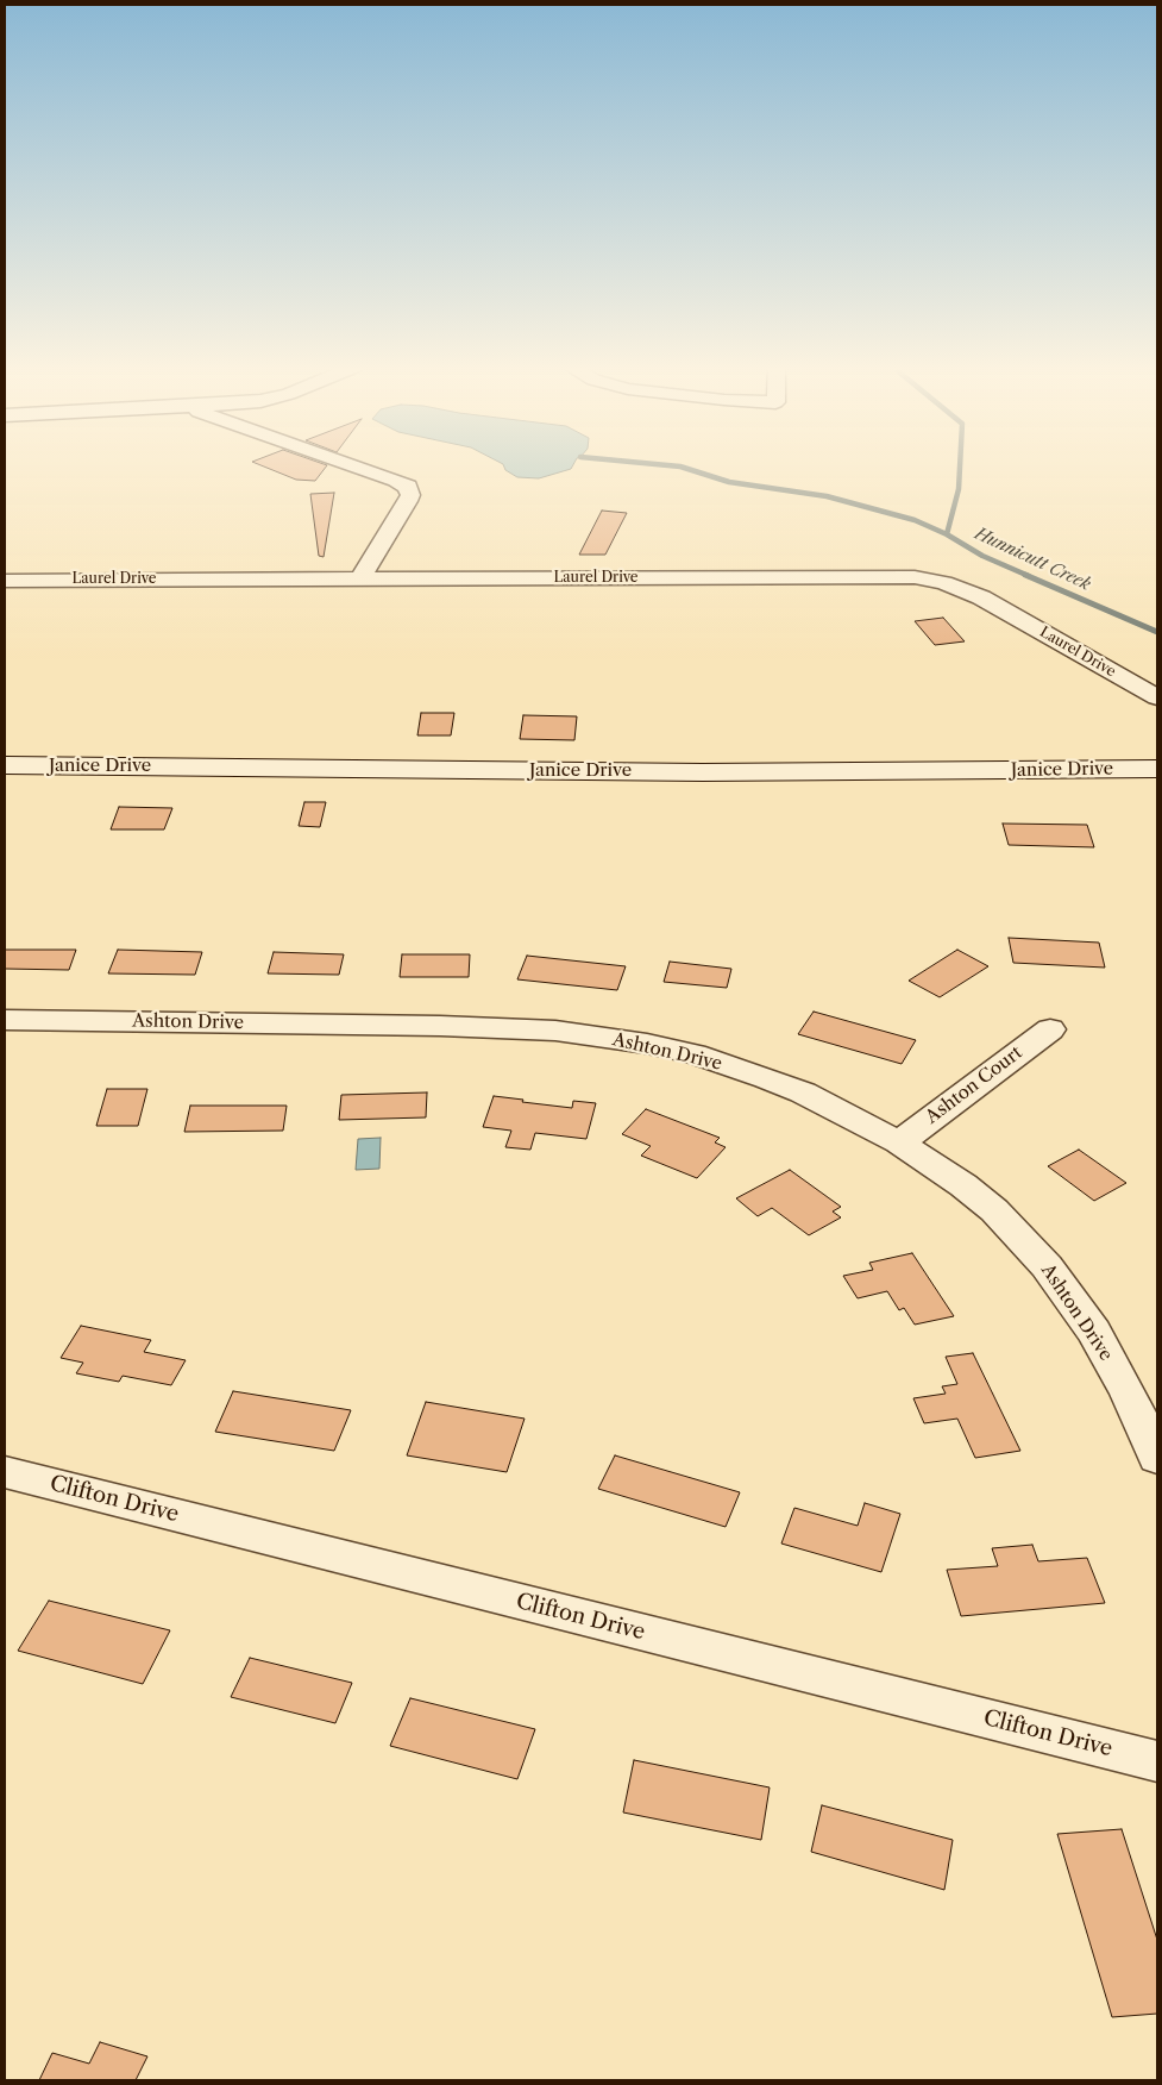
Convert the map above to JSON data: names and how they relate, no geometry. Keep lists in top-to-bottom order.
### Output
{
  "streets": {
    "street": [
      "Laurel Drive",
      "Janice Drive",
      "Ashton Drive",
      "Ashton Court",
      "Clifton Drive"
    ]
  },
  "crossings": [
    ["Ashton Drive", "Ashton Court"]
  ],
  "water": ["Hunnicutt Creek"]
}
